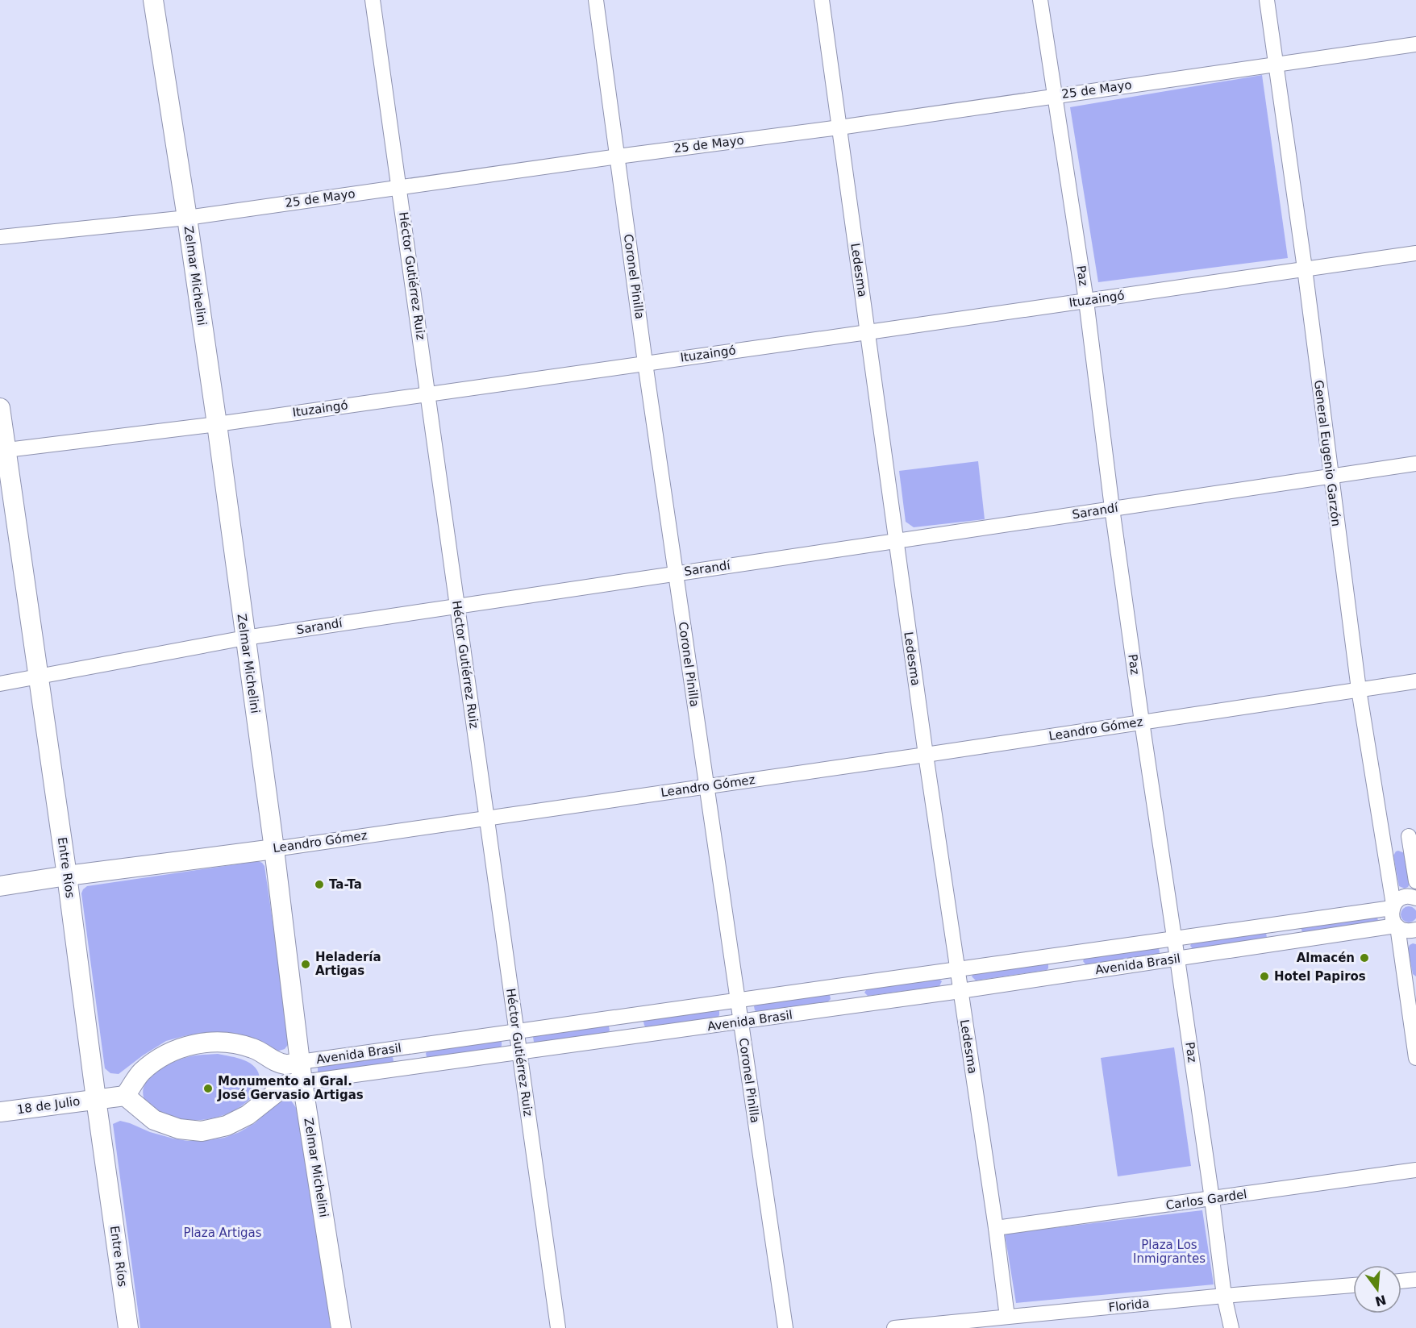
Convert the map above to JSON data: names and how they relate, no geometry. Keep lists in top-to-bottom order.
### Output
{
  "streets": {
    "street": [
      "25 de Mayo",
      "Ledesma",
      "Zelmar Michelini",
      "Héctor Gutiérrez Ruiz",
      "Paz",
      "Coronel Pinilla",
      "Ituzaingó",
      "General Eugenio Garzón",
      "Sarandí",
      "Leandro Gómez",
      "Entre Ríos",
      "Avenida Brasil",
      "18 de Julio",
      "Carlos Gardel",
      "Florida"
    ]
  },
  "crossings": [
    ["25 de Mayo", "Ledesma"],
    ["25 de Mayo", "Zelmar Michelini"],
    ["25 de Mayo", "Héctor Gutiérrez Ruiz"],
    ["25 de Mayo", "Paz"],
    ["25 de Mayo", "Coronel Pinilla"],
    ["25 de Mayo", "General Eugenio Garzón"],
    ["Ledesma", "Ituzaingó"],
    ["Ledesma", "Sarandí"],
    ["Ledesma", "Leandro Gómez"],
    ["Ledesma", "Avenida Brasil"],
    ["Ledesma", "Carlos Gardel"],
    ["Ledesma", "Florida"],
    ["Zelmar Michelini", "Ituzaingó"],
    ["Zelmar Michelini", "Sarandí"],
    ["Zelmar Michelini", "Leandro Gómez"],
    ["Zelmar Michelini", "Avenida Brasil"],
    ["Héctor Gutiérrez Ruiz", "Ituzaingó"],
    ["Héctor Gutiérrez Ruiz", "Sarandí"],
    ["Héctor Gutiérrez Ruiz", "Leandro Gómez"],
    ["Héctor Gutiérrez Ruiz", "Avenida Brasil"],
    ["Paz", "Ituzaingó"],
    ["Paz", "Sarandí"],
    ["Paz", "Leandro Gómez"],
    ["Paz", "Avenida Brasil"],
    ["Paz", "Carlos Gardel"],
    ["Paz", "Florida"],
    ["Coronel Pinilla", "Ituzaingó"],
    ["Coronel Pinilla", "Sarandí"],
    ["Coronel Pinilla", "Leandro Gómez"],
    ["Coronel Pinilla", "Avenida Brasil"],
    ["Ituzaingó", "General Eugenio Garzón"],
    ["Ituzaingó", "Entre Ríos"],
    ["General Eugenio Garzón", "Sarandí"],
    ["General Eugenio Garzón", "Leandro Gómez"],
    ["General Eugenio Garzón", "Avenida Brasil"],
    ["Sarandí", "Entre Ríos"],
    ["Leandro Gómez", "Entre Ríos"],
    ["Entre Ríos", "18 de Julio"]
  ],
  "parks": ["Plaza Artigas", "Plaza Los Inmigrantes"],
  "places": [
    "Ta-Ta",
    "Almacén",
    "Heladería Artigas",
    "Hotel Papiros",
    "Monumento al Gral. José Gervasio Artigas"
  ],
  "north": "bottom"
}
